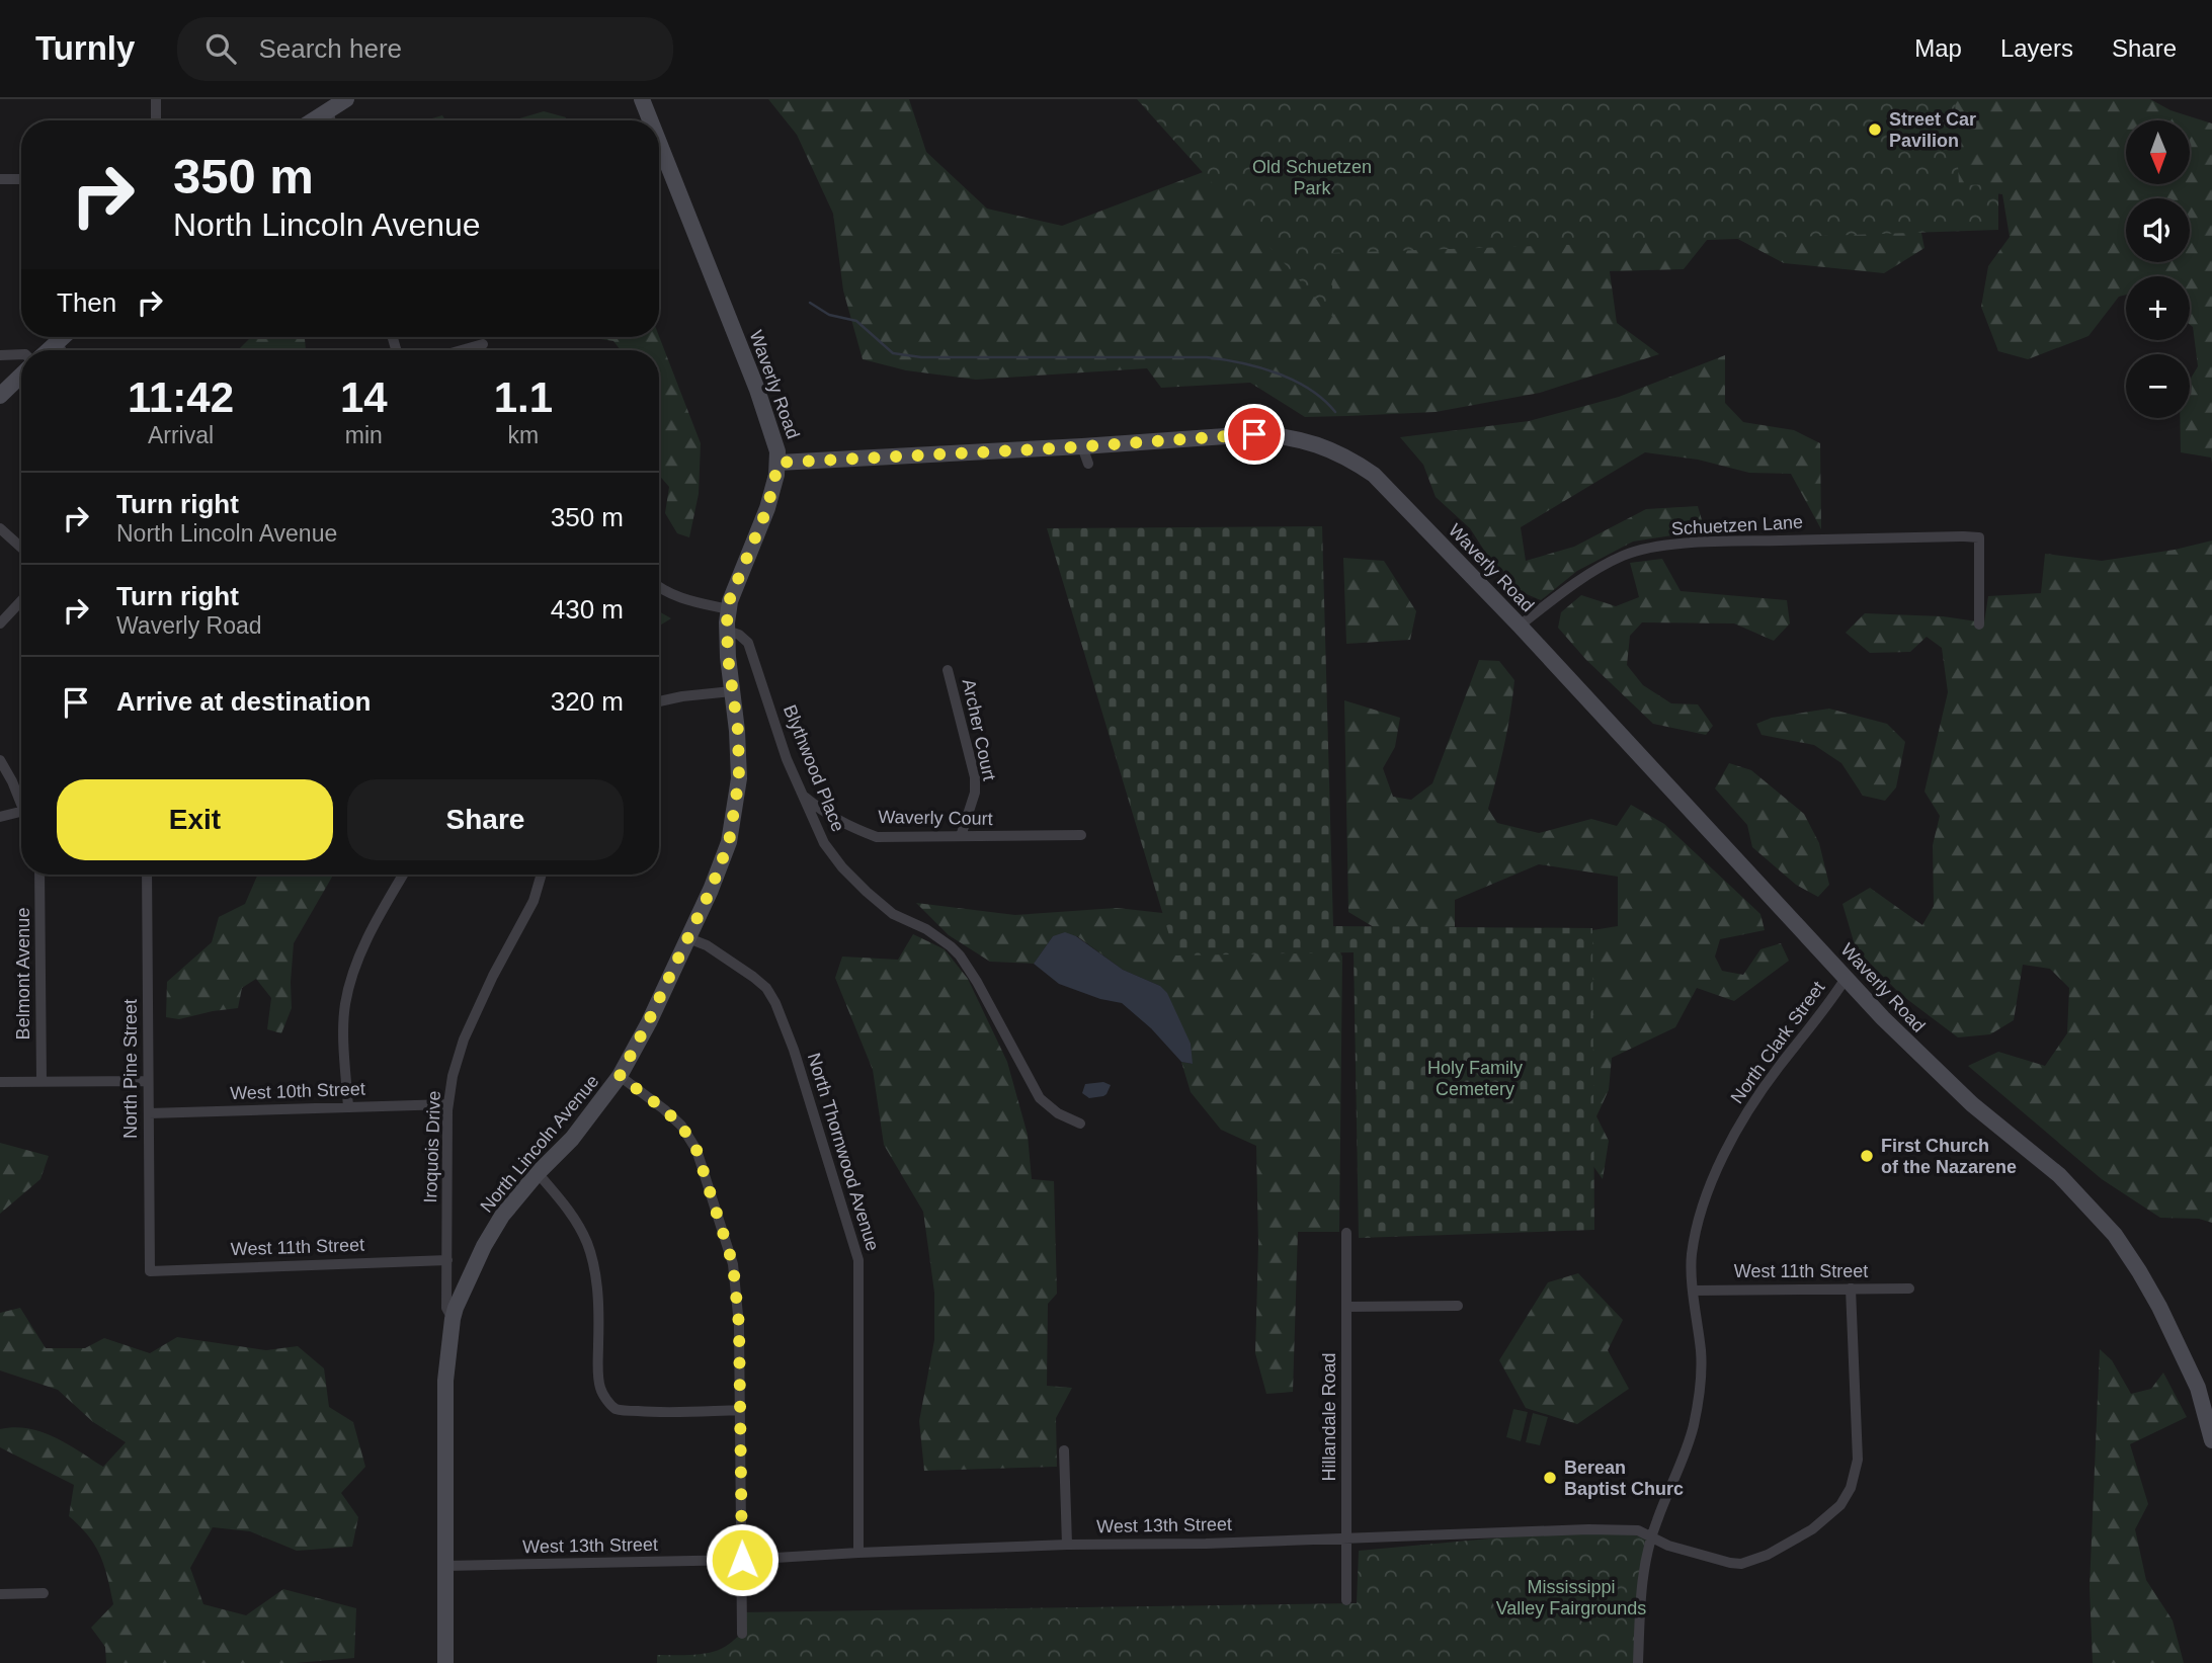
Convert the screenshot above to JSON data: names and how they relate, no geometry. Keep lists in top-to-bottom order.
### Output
{
  "streets": {
    "street": [
      "Waverly Road",
      "Schuetzen Lane",
      "Archer Court",
      "Blythwood Place",
      "Waverly Court",
      "Belmont Avenue",
      "North Clark Street",
      "North Pine Street",
      "West 10th Street",
      "North Lincoln Avenue",
      "Iroquois Drive",
      "North Thornwood Avenue",
      "West 11th Street",
      "Hillandale Road",
      "West 13th Street"
    ]
  },
  "crossings": [
    ["Waverly Road", "Schuetzen Lane"],
    ["Waverly Road", "North Clark Street"],
    ["Waverly Road", "North Lincoln Avenue"],
    ["Archer Court", "Waverly Court"],
    ["Blythwood Place", "Waverly Court"],
    ["Blythwood Place", "North Lincoln Avenue"],
    ["North Clark Street", "West 11th Street"],
    ["North Clark Street", "West 13th Street"],
    ["North Pine Street", "West 10th Street"],
    ["North Pine Street", "West 11th Street"],
    ["West 10th Street", "Iroquois Drive"],
    ["North Lincoln Avenue", "Iroquois Drive"],
    ["North Lincoln Avenue", "North Thornwood Avenue"],
    ["North Lincoln Avenue", "West 13th Street"],
    ["Iroquois Drive", "West 11th Street"],
    ["North Thornwood Avenue", "West 13th Street"],
    ["West 11th Street", "West 13th Street"],
    ["Hillandale Road", "West 13th Street"]
  ],
  "parks": ["Old Schuetzen Park", "Holy Family Cemetery", "Mississippi Valley Fairgrounds"],
  "places": ["Street Car Pavilion", "First Church of the Nazarene", "Berean Baptist Churc"],
  "north": "bottom",
  "page": {
    "header": "Turnly",
    "search": "Search here",
    "nav": ["Map", "Layers", "Share"],
    "map_buttons": ["+", "−"],
    "turn": ["350 m", "North Lincoln Avenue"],
    "then": "Then",
    "eta": [
      "11:42",
      "Arrival",
      "14",
      "min",
      "1.1",
      "km"
    ],
    "list": [
      {
        "name": "Turn right",
        "note": "North Lincoln Avenue",
        "value": "350 m"
      },
      {
        "name": "Turn right",
        "note": "Waverly Road",
        "value": "430 m"
      },
      {
        "name": "Arrive at destination",
        "value": "320 m"
      }
    ],
    "buttons": ["Exit", "Share"]
  }
}
